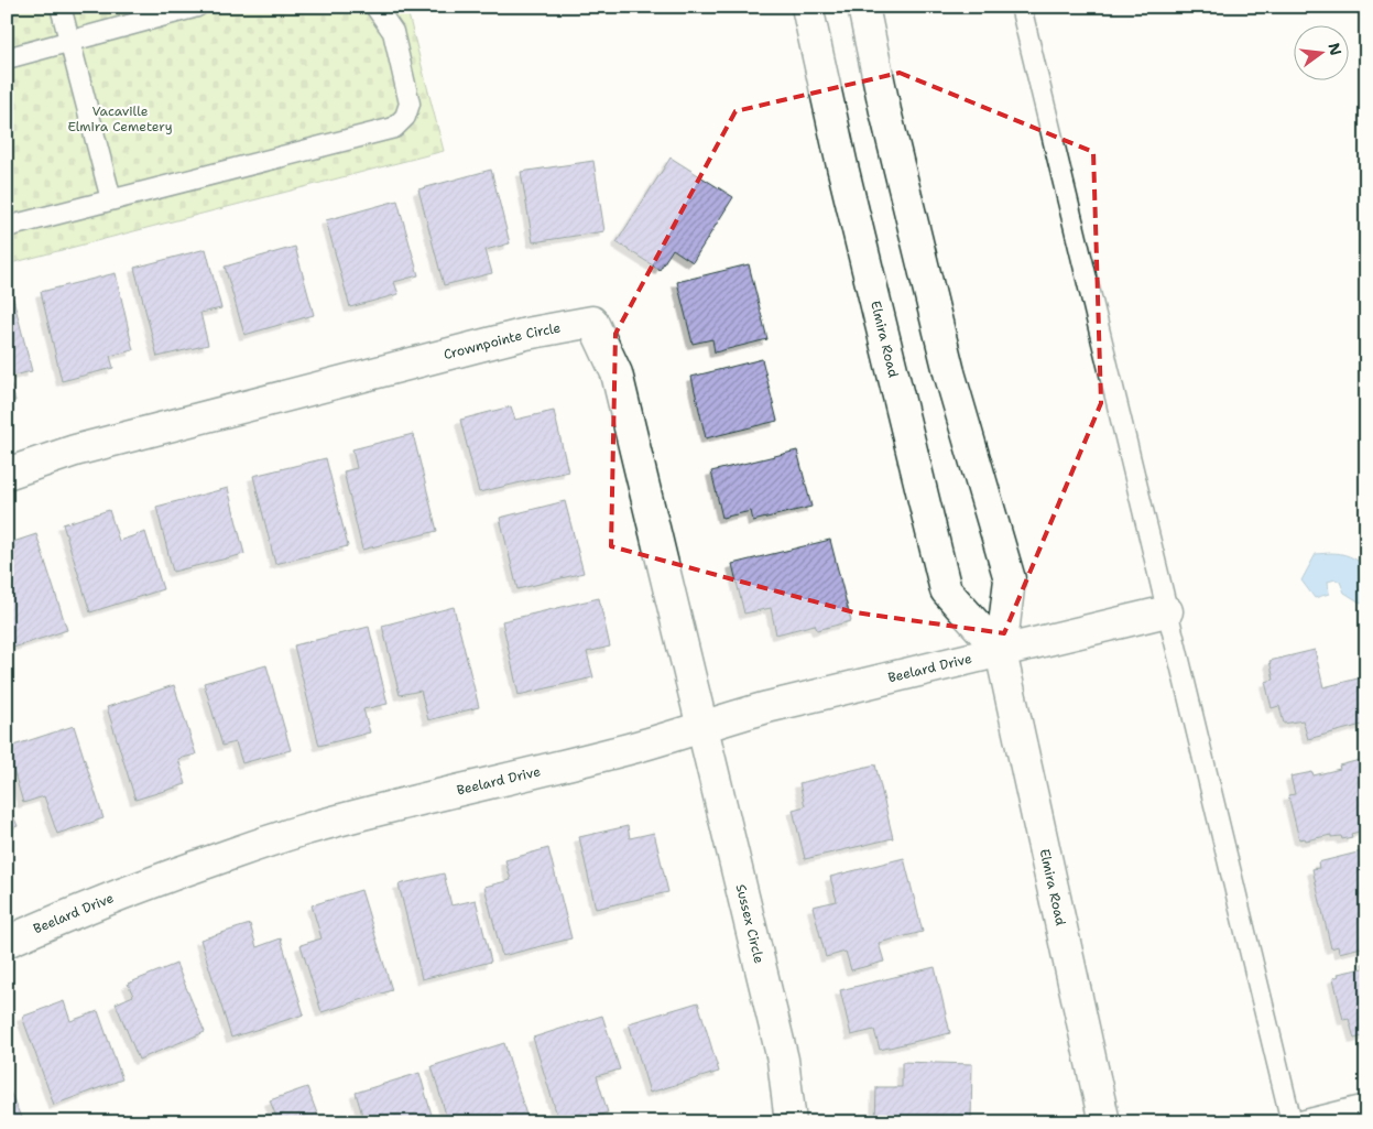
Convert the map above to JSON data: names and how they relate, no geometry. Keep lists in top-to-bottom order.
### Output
{
  "streets": {
    "street": [
      "Elmira Road",
      "Crownpointe Circle",
      "Beelard Drive",
      "Sussex Circle"
    ]
  },
  "crossings": [
    ["Elmira Road", "Beelard Drive"],
    ["Crownpointe Circle", "Beelard Drive"],
    ["Crownpointe Circle", "Sussex Circle"],
    ["Beelard Drive", "Sussex Circle"]
  ],
  "parks": ["Vacaville Elmira Cemetery"],
  "north": "right"
}
